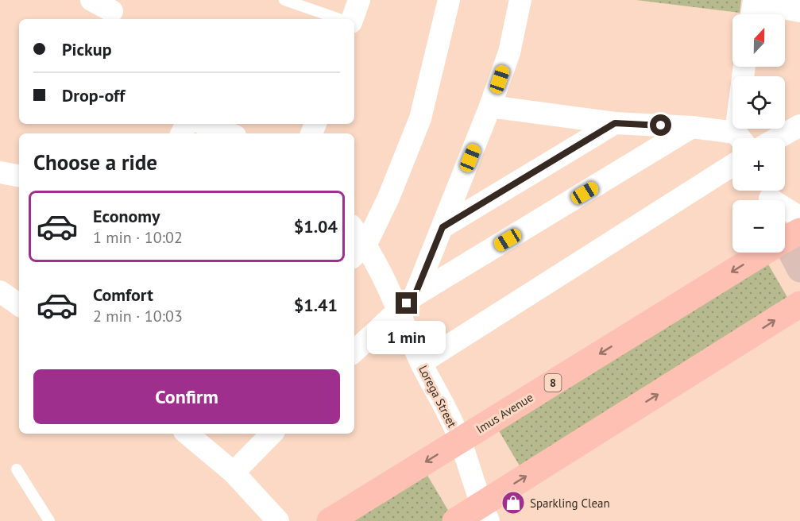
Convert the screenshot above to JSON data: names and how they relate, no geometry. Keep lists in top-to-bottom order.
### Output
{
  "streets": {
    "main road": ["8", "Imus Avenue"],
    "street": ["Lorega Street"]
  },
  "crossings": [
    ["Lorega Street", "Imus Avenue"]
  ],
  "places": {
    "shop": ["Sparkling Clean"]
  },
  "north": "top",
  "page": {
    "map_buttons": ["+", "−"],
    "banner": ["Pickup", "Drop-off"],
    "heading": "Choose a ride",
    "list": [
      {
        "name": "Economy",
        "note": "1 min · 10:02",
        "value": "$1.04"
      },
      {
        "name": "Comfort",
        "note": "2 min · 10:03",
        "value": "$1.41"
      }
    ],
    "bubble": "1 min",
    "buttons": "Confirm"
  }
}
